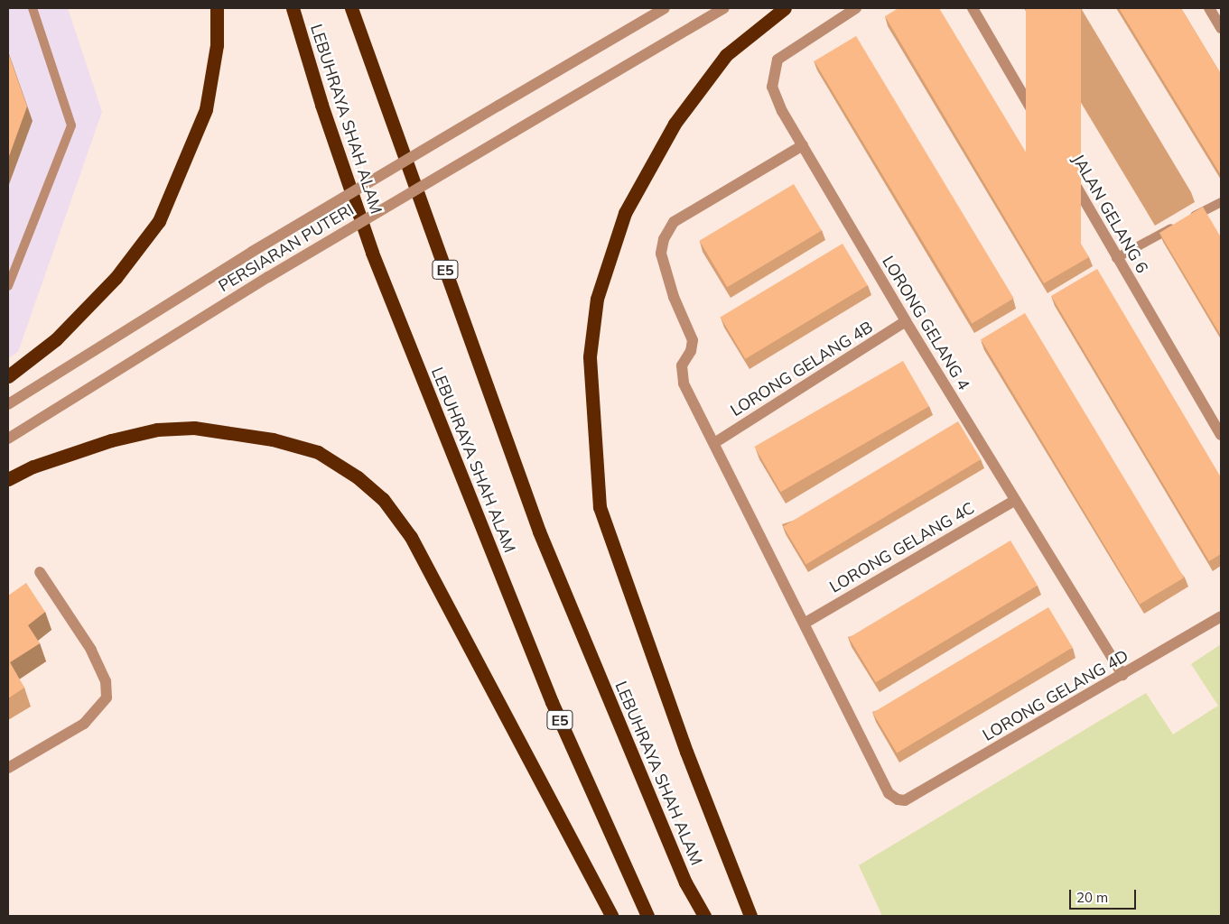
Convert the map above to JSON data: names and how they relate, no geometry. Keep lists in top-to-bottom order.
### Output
{
  "streets": {
    "highway": ["LEBUHRAYA SHAH ALAM", "E5"],
    "street": [
      "JALAN GELANG 6",
      "PERSIARAN PUTERI",
      "LORONG GELANG 4",
      "LORONG GELANG 4B",
      "LORONG GELANG 4C",
      "LORONG GELANG 4D"
    ]
  },
  "crossings": [
    ["LORONG GELANG 4", "LORONG GELANG 4B"],
    ["LORONG GELANG 4", "LORONG GELANG 4C"],
    ["LORONG GELANG 4", "LORONG GELANG 4D"],
    ["LORONG GELANG 4C", "LORONG GELANG 4D"]
  ],
  "scale_bar": "20 m"
}
